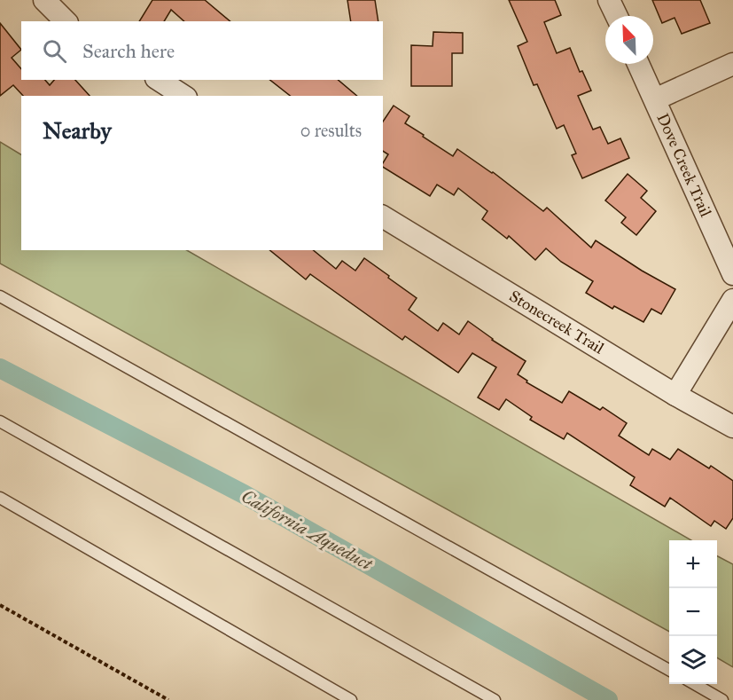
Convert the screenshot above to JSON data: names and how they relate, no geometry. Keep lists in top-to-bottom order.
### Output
{
  "streets": {
    "street": ["Dove Creek Trail", "Stonecreek Trail"]
  },
  "water": ["California Aqueduct"],
  "north": "top left",
  "page": {
    "search": "Search here",
    "heading": ["Nearby", "0 results"],
    "map_buttons": ["+", "−"]
  }
}
